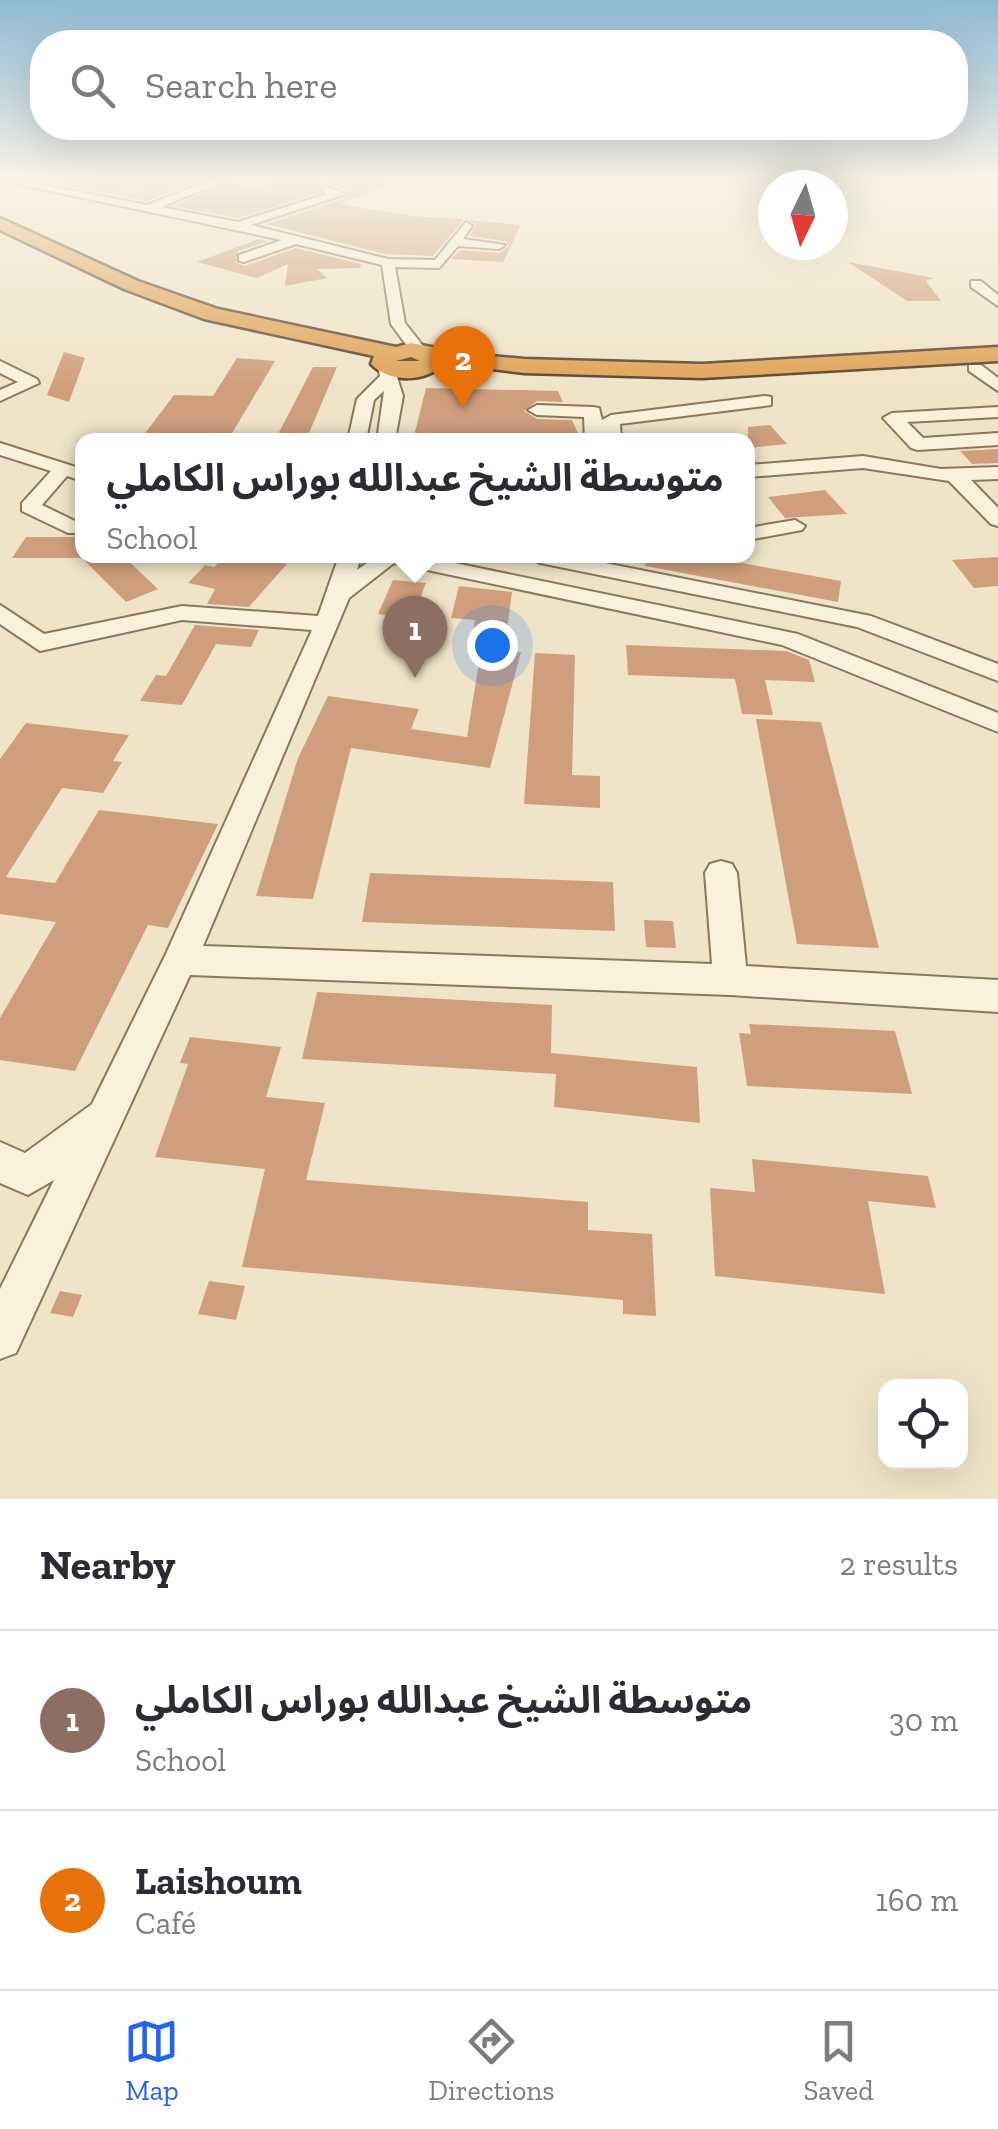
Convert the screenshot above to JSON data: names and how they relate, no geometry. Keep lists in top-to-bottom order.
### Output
{
  "north": "bottom",
  "page": {
    "search": "Search here",
    "pins": ["2", "1"],
    "popup": ["متوسطة الشيخ عبدالله بوراس الكاملي", "School"],
    "heading": ["Nearby", "2 results"],
    "list": [
      {
        "mark": "1",
        "name": "متوسطة الشيخ عبدالله بوراس الكاملي",
        "note": "School",
        "value": "30 m"
      },
      {
        "mark": "2",
        "name": "Laishoum",
        "note": "Café",
        "value": "160 m"
      }
    ],
    "nav": ["Map", "Directions", "Saved"]
  }
}
